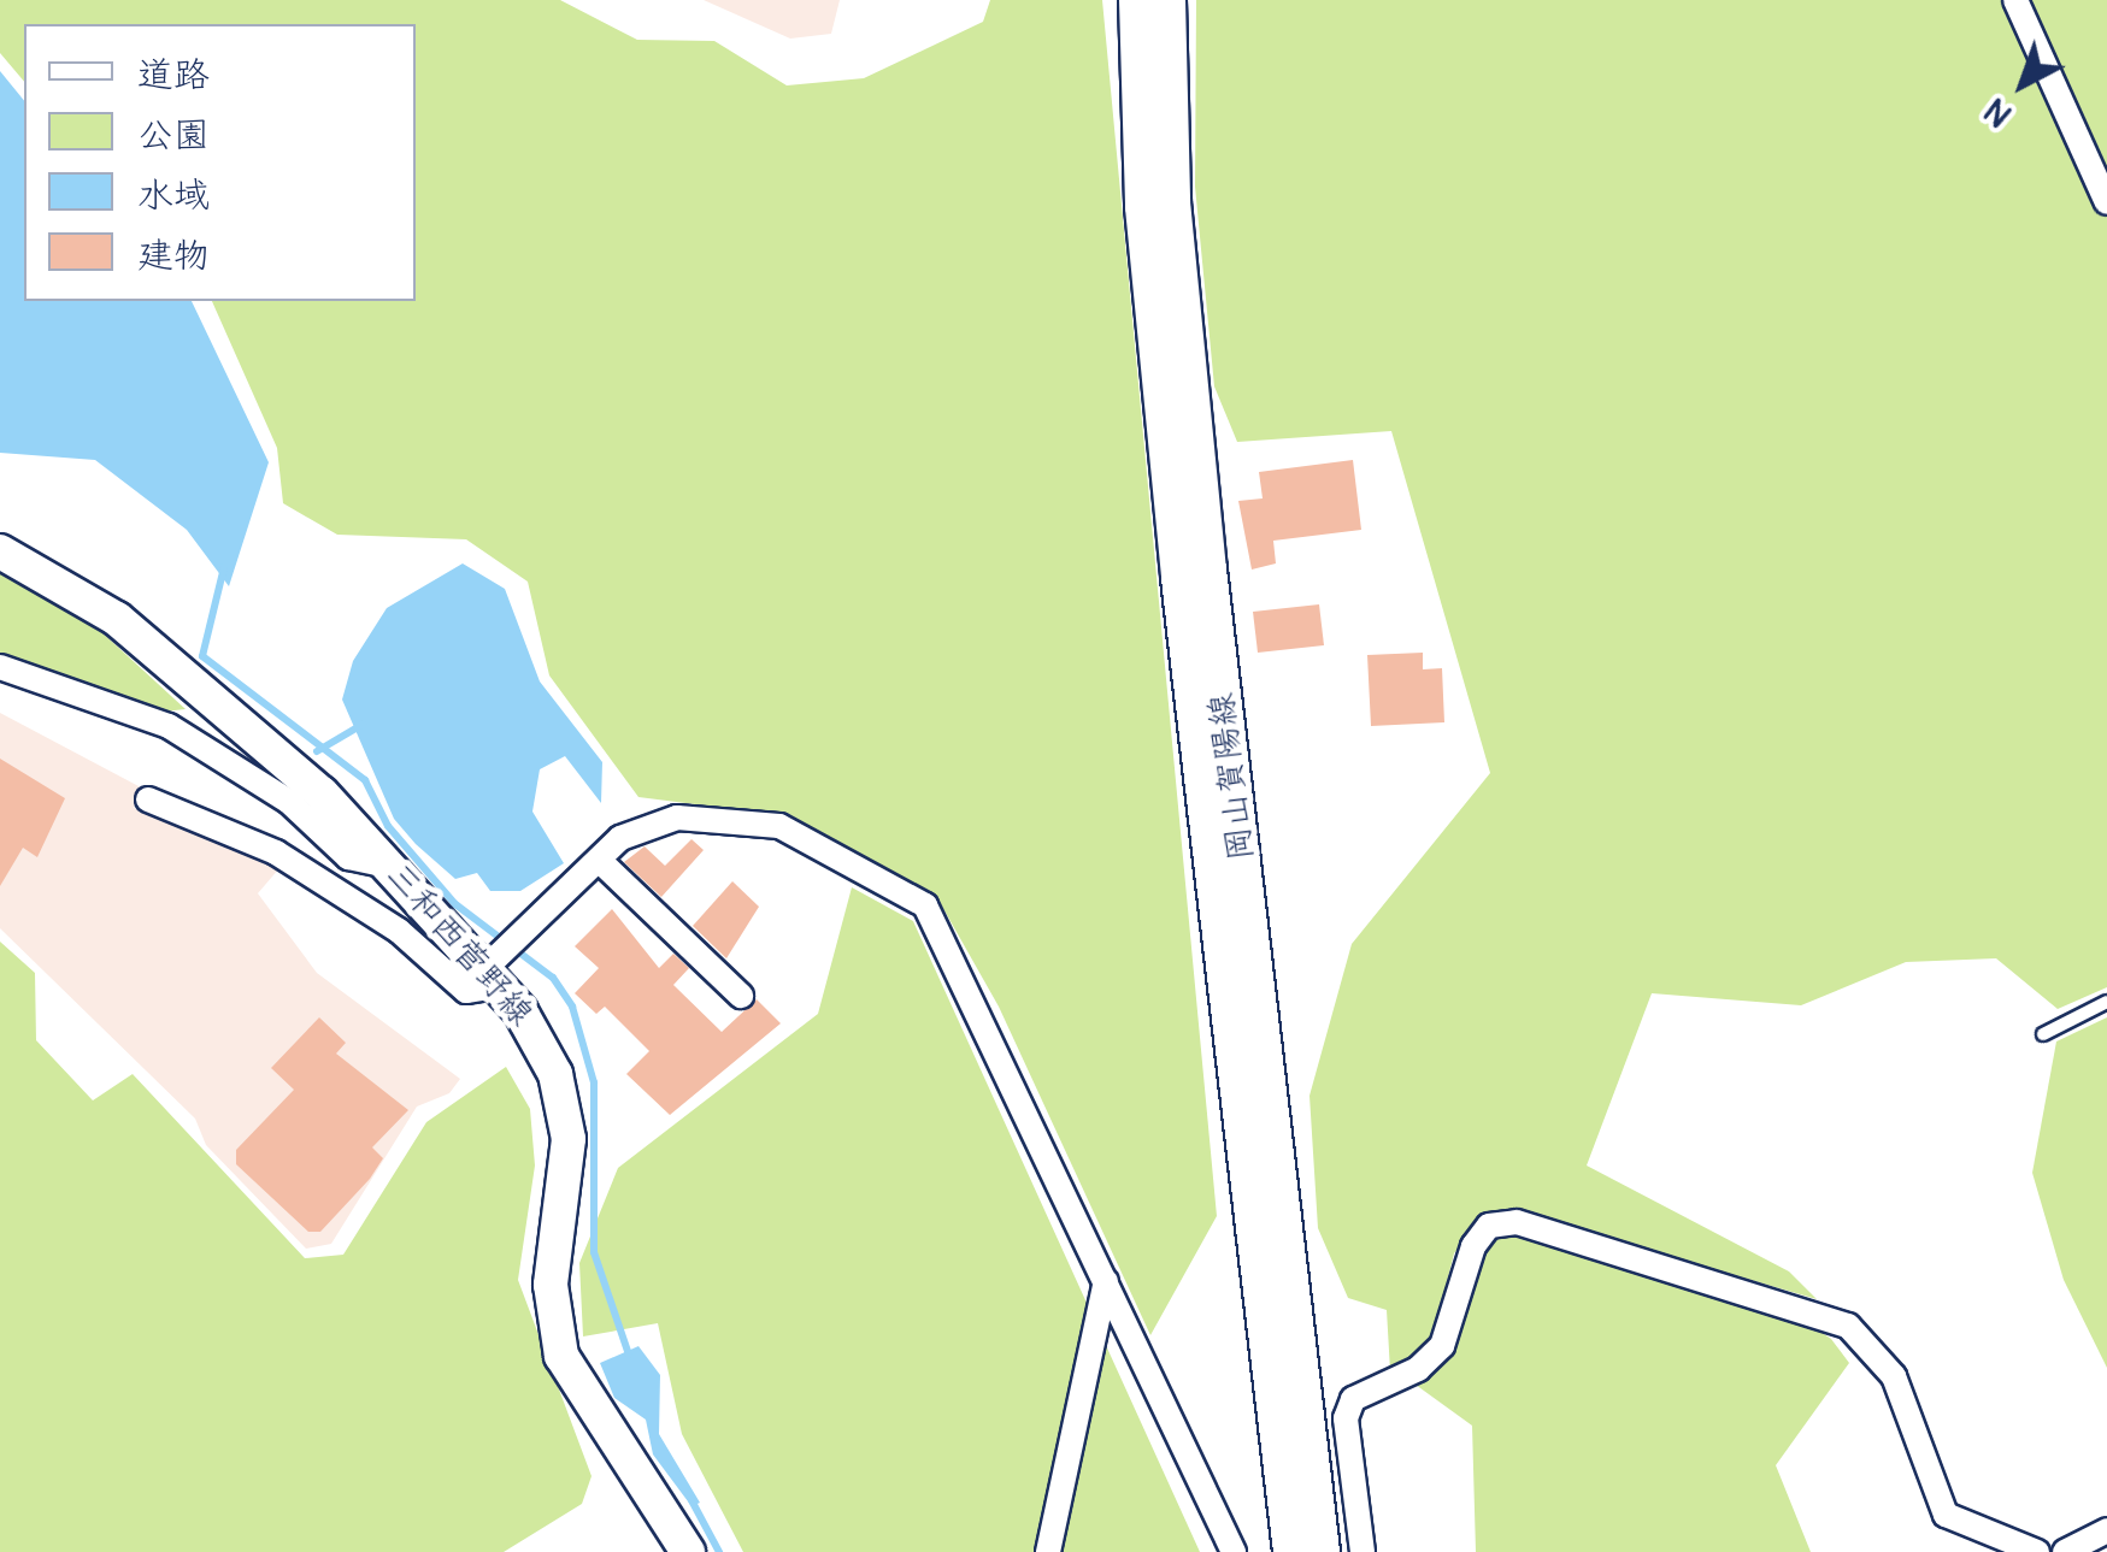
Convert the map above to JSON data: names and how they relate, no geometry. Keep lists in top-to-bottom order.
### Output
{
  "streets": {
    "main road": ["岡山賀陽線", "三和西菅野線"]
  },
  "legend": [
    "道路",
    "公園",
    "水域",
    "建物"
  ],
  "north": "bottom left"
}
